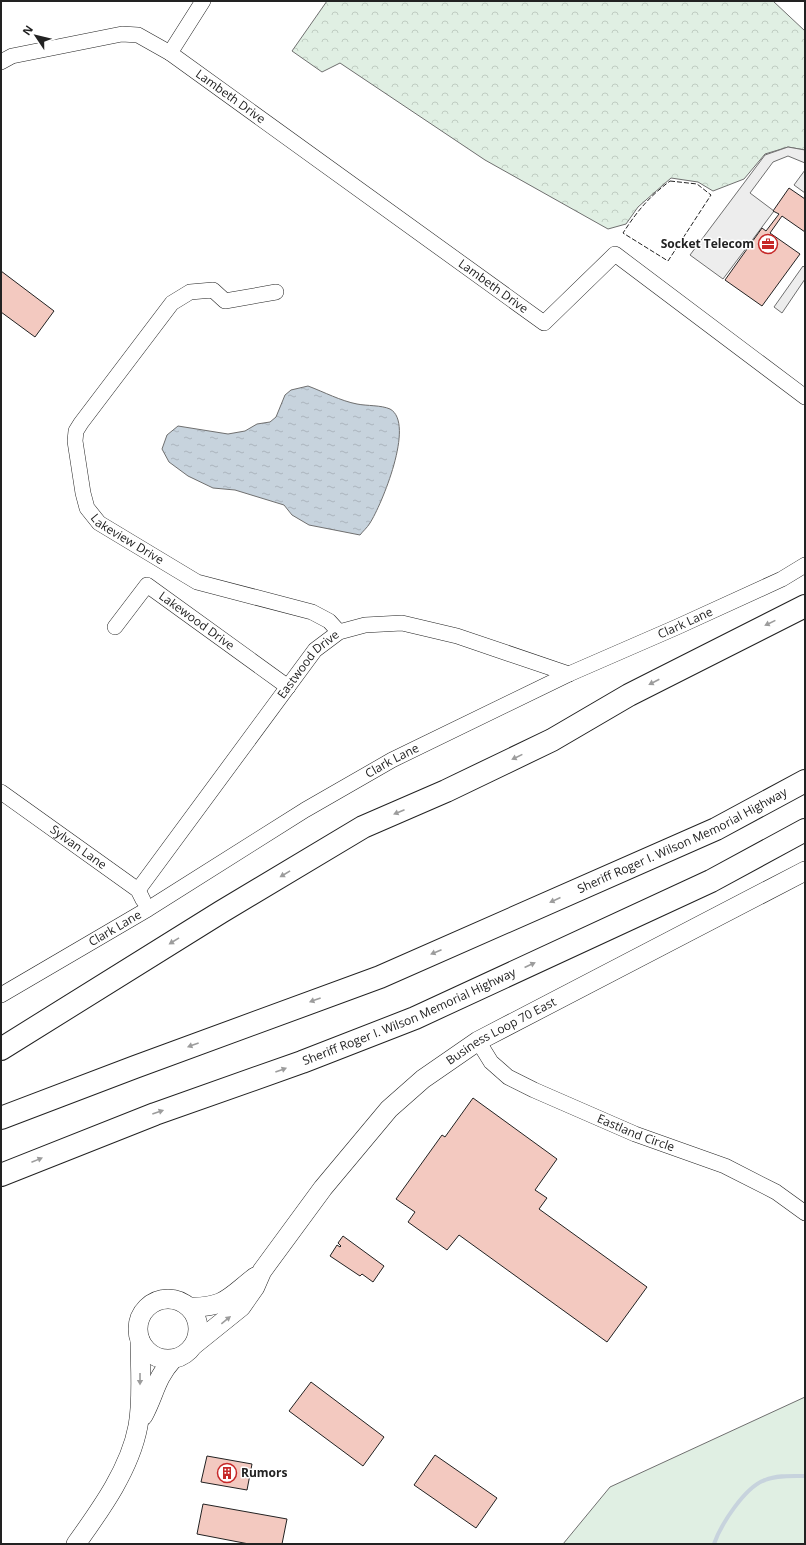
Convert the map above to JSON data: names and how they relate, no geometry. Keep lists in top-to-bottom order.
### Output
{
  "streets": {
    "highway": ["Sheriff Roger I. Wilson Memorial Highway"],
    "main road": ["Business Loop 70 East"],
    "street": [
      "Lambeth Drive",
      "Lakeview Drive",
      "Lakewood Drive",
      "Clark Lane",
      "Eastwood Drive",
      "Sylvan Lane",
      "Eastland Circle"
    ]
  },
  "crossings": [
    ["Lakeview Drive", "Eastwood Drive"],
    ["Lakewood Drive", "Eastwood Drive"],
    ["Clark Lane", "Eastwood Drive"],
    ["Clark Lane", "Sylvan Lane"],
    ["Eastwood Drive", "Sylvan Lane"],
    ["Business Loop 70 East", "Eastland Circle"]
  ],
  "places": {
    "office": ["Socket Telecom"],
    "building": ["Rumors"]
  },
  "north": "top left"
}
